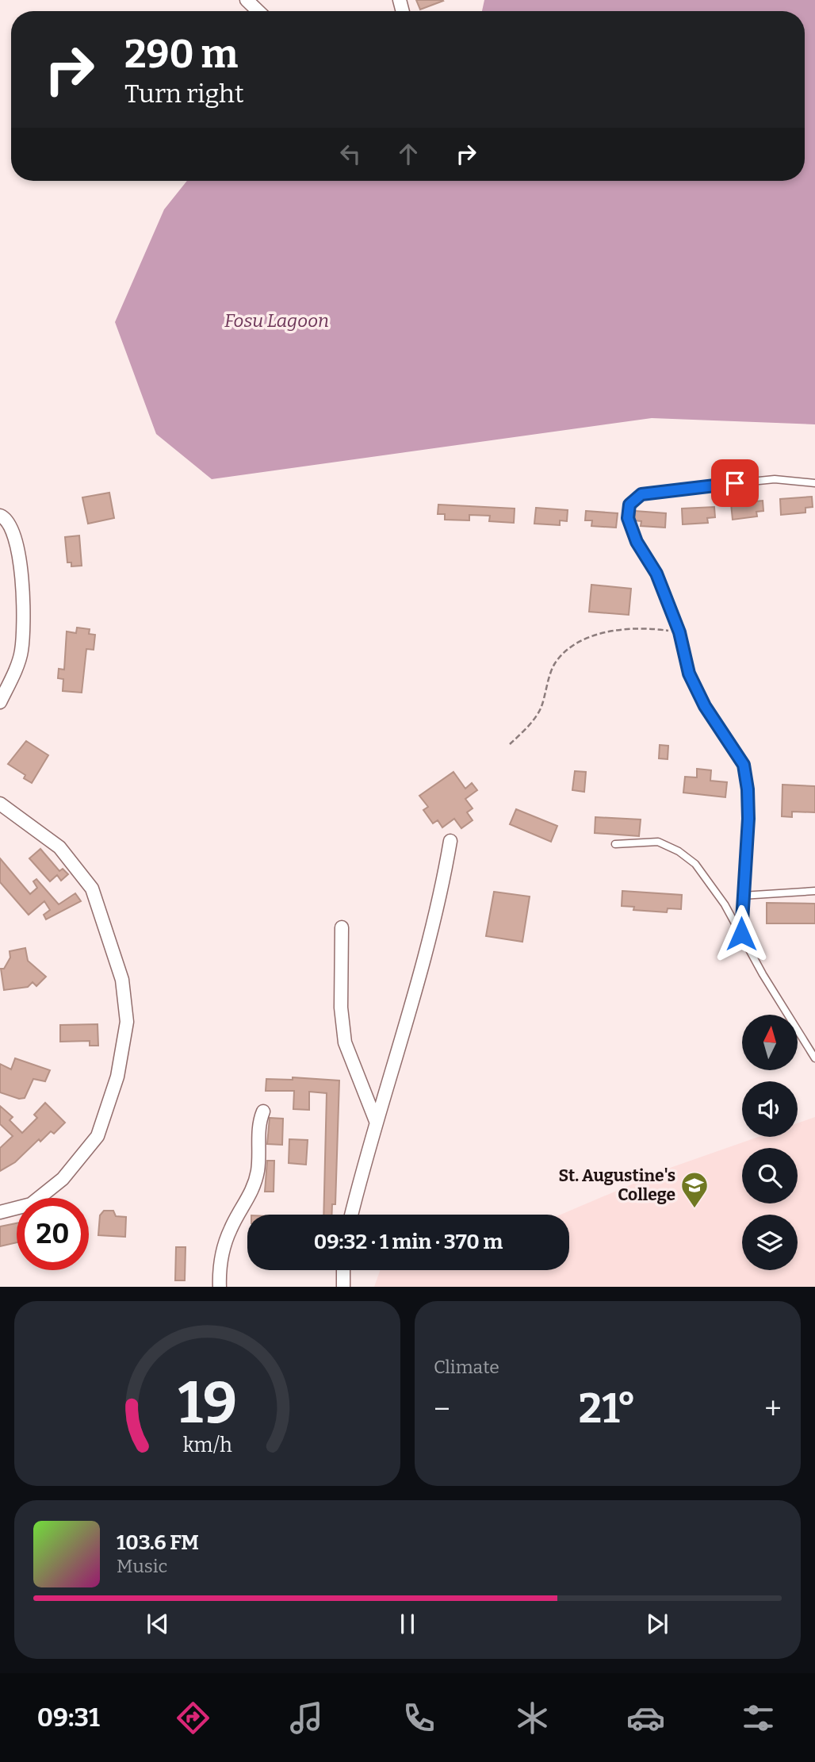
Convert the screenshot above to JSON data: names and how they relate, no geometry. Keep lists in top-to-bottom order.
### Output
{
  "water": ["Fosu Lagoon"],
  "places": {
    "school or university": ["St. Augustine's College"]
  },
  "north": "top",
  "page": {
    "turn": ["290 m", "Turn right"],
    "limit": "20",
    "trip": "09:32 · 1 min · 370 m",
    "tile": "Climate",
    "heat": ["−", "21°", "+"],
    "song": ["103.6 FM", "Music"],
    "tabs": "09:31",
    "gauge": ["19", "km/h"]
  }
}
